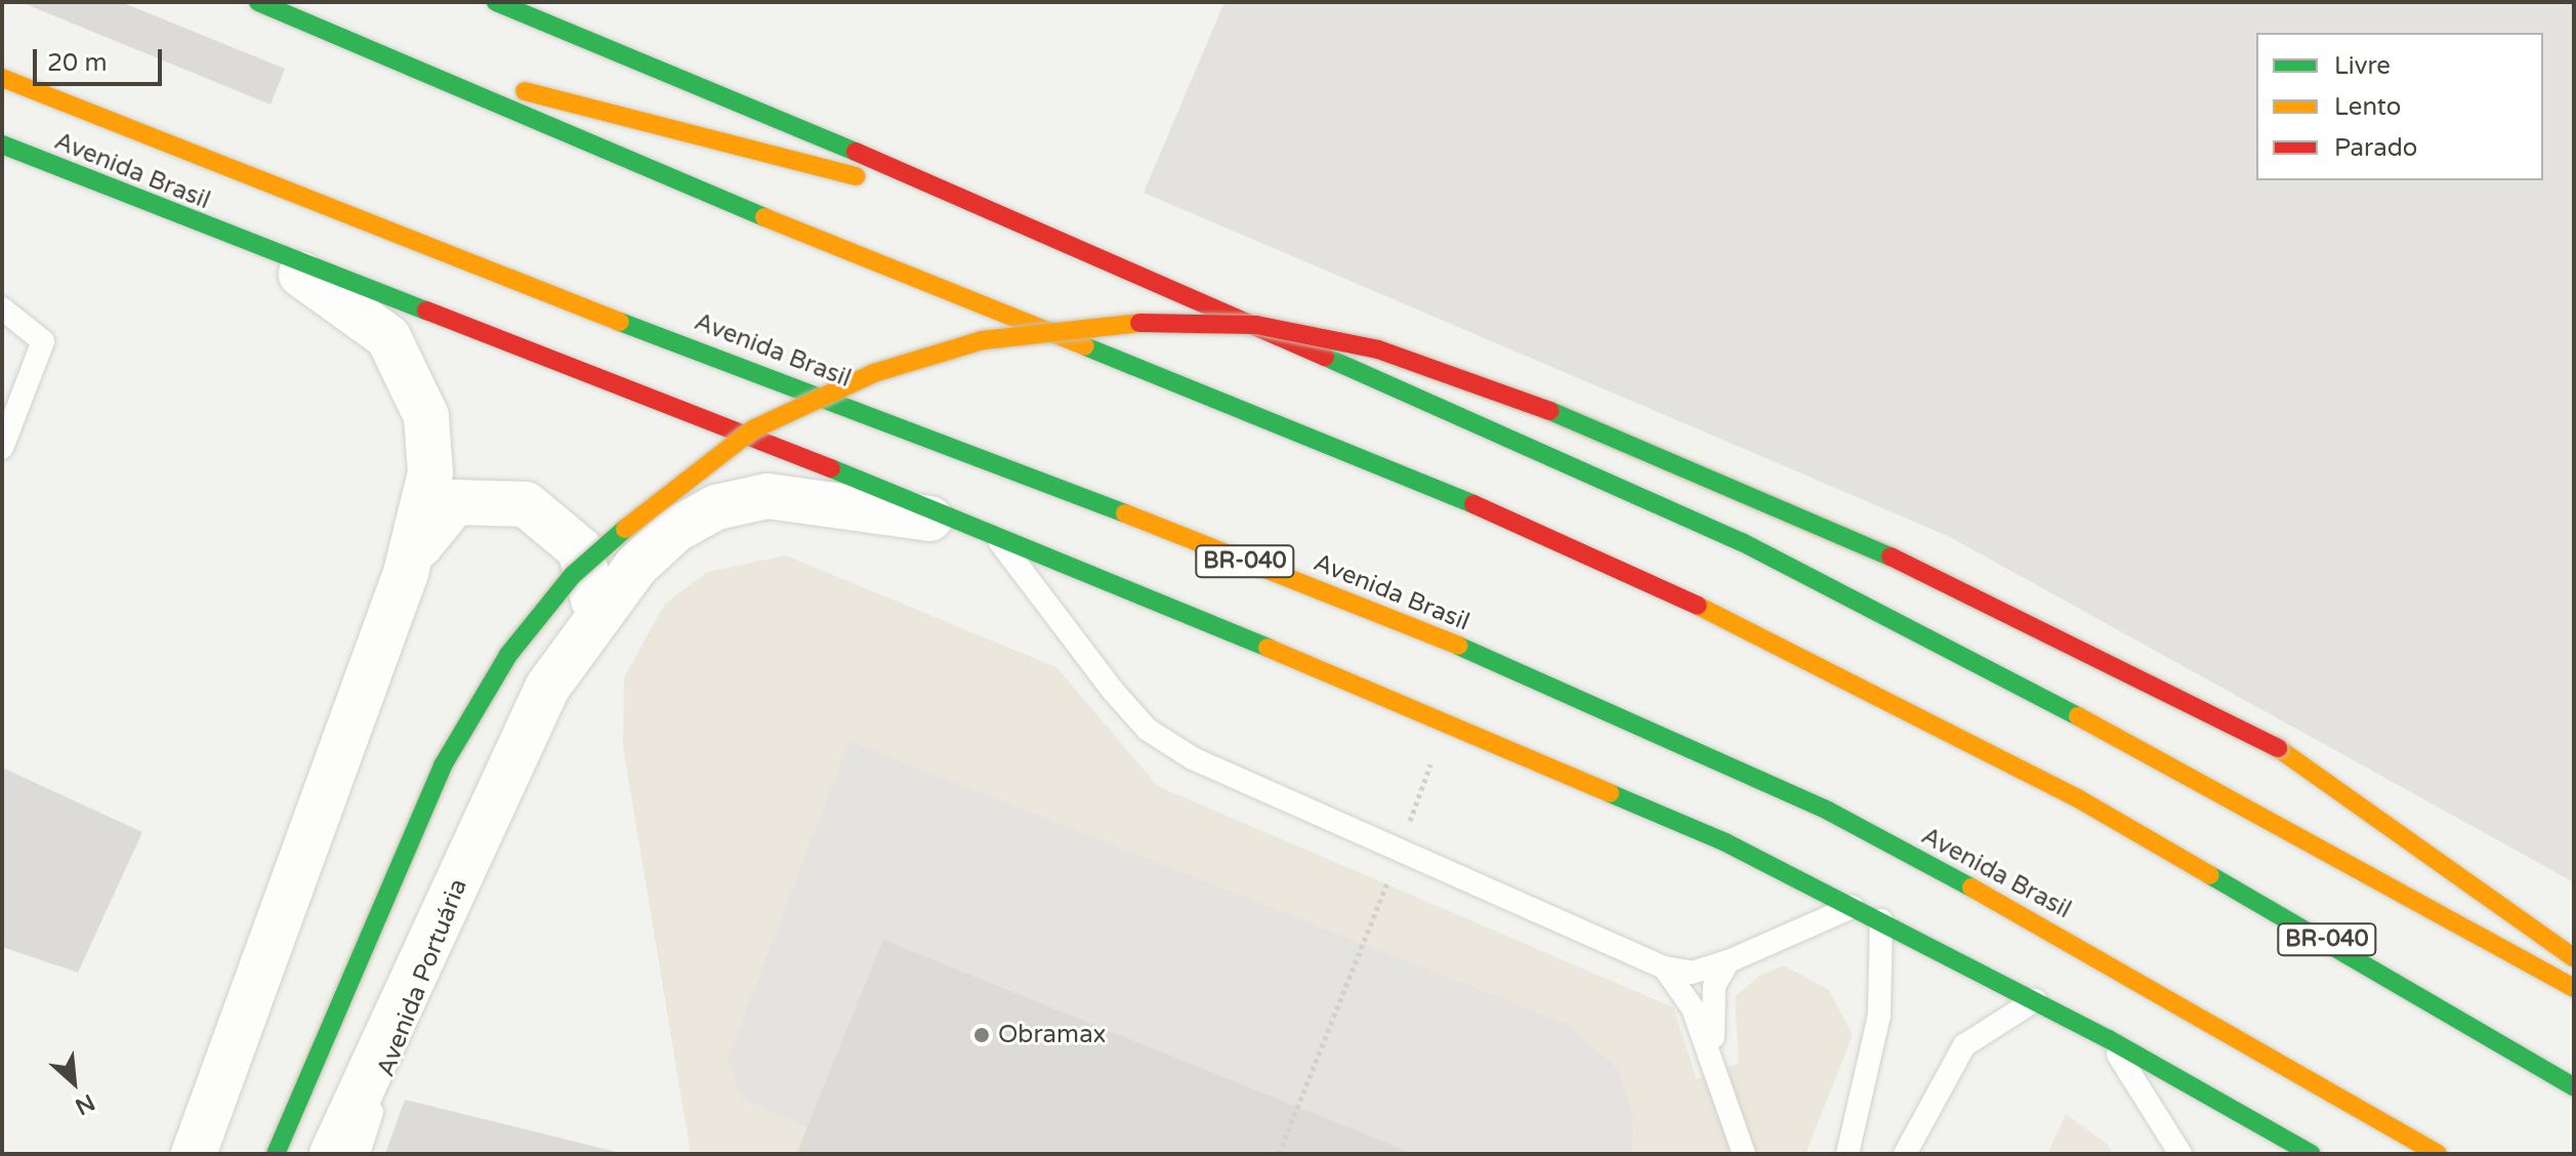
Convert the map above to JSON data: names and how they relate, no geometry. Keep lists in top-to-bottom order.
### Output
{
  "streets": {
    "highway": ["Avenida Brasil", "BR-040"],
    "lane": ["Avenida Portuária"]
  },
  "places": ["Obramax"],
  "legend": ["Livre", "Lento", "Parado"],
  "scale_bar": "20 m",
  "north": "bottom right"
}
